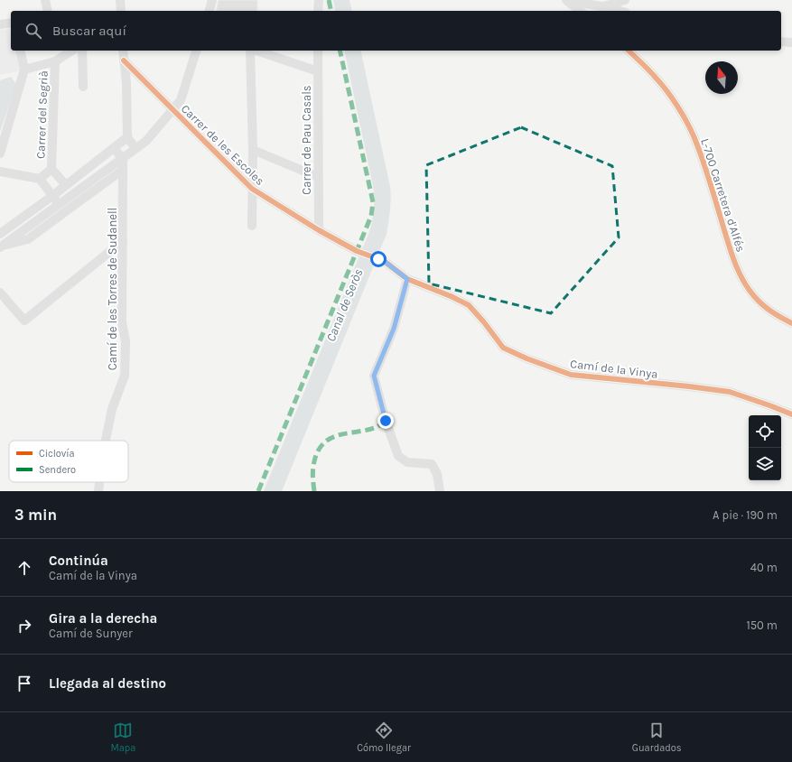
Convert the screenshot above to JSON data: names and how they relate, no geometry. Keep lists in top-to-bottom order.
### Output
{
  "streets": {
    "street": [
      "Carrer del Segrià",
      "Carrer de Pau Casals",
      "Carrer de les Escoles",
      "L-700 Carretera d'Alfés",
      "Camí de les Torres de Sudanell",
      "Camí de la Vinya"
    ]
  },
  "crossings": [
    ["Carrer de Pau Casals", "Carrer de les Escoles"],
    ["Carrer de les Escoles", "Camí de la Vinya"]
  ],
  "water": ["Canal de Seròs"],
  "legend": ["Ciclovía", "Sendero"],
  "north": "top",
  "page": {
    "search": "Buscar aquí",
    "heading": ["3 min", "A pie · 190 m"],
    "list": [
      ["Continúa", "Camí de la Vinya", "40 m"],
      ["Gira a la derecha", "Camí de Sunyer", "150 m"],
      "Llegada al destino"
    ],
    "nav": ["Mapa", "Cómo llegar", "Guardados"]
  }
}
